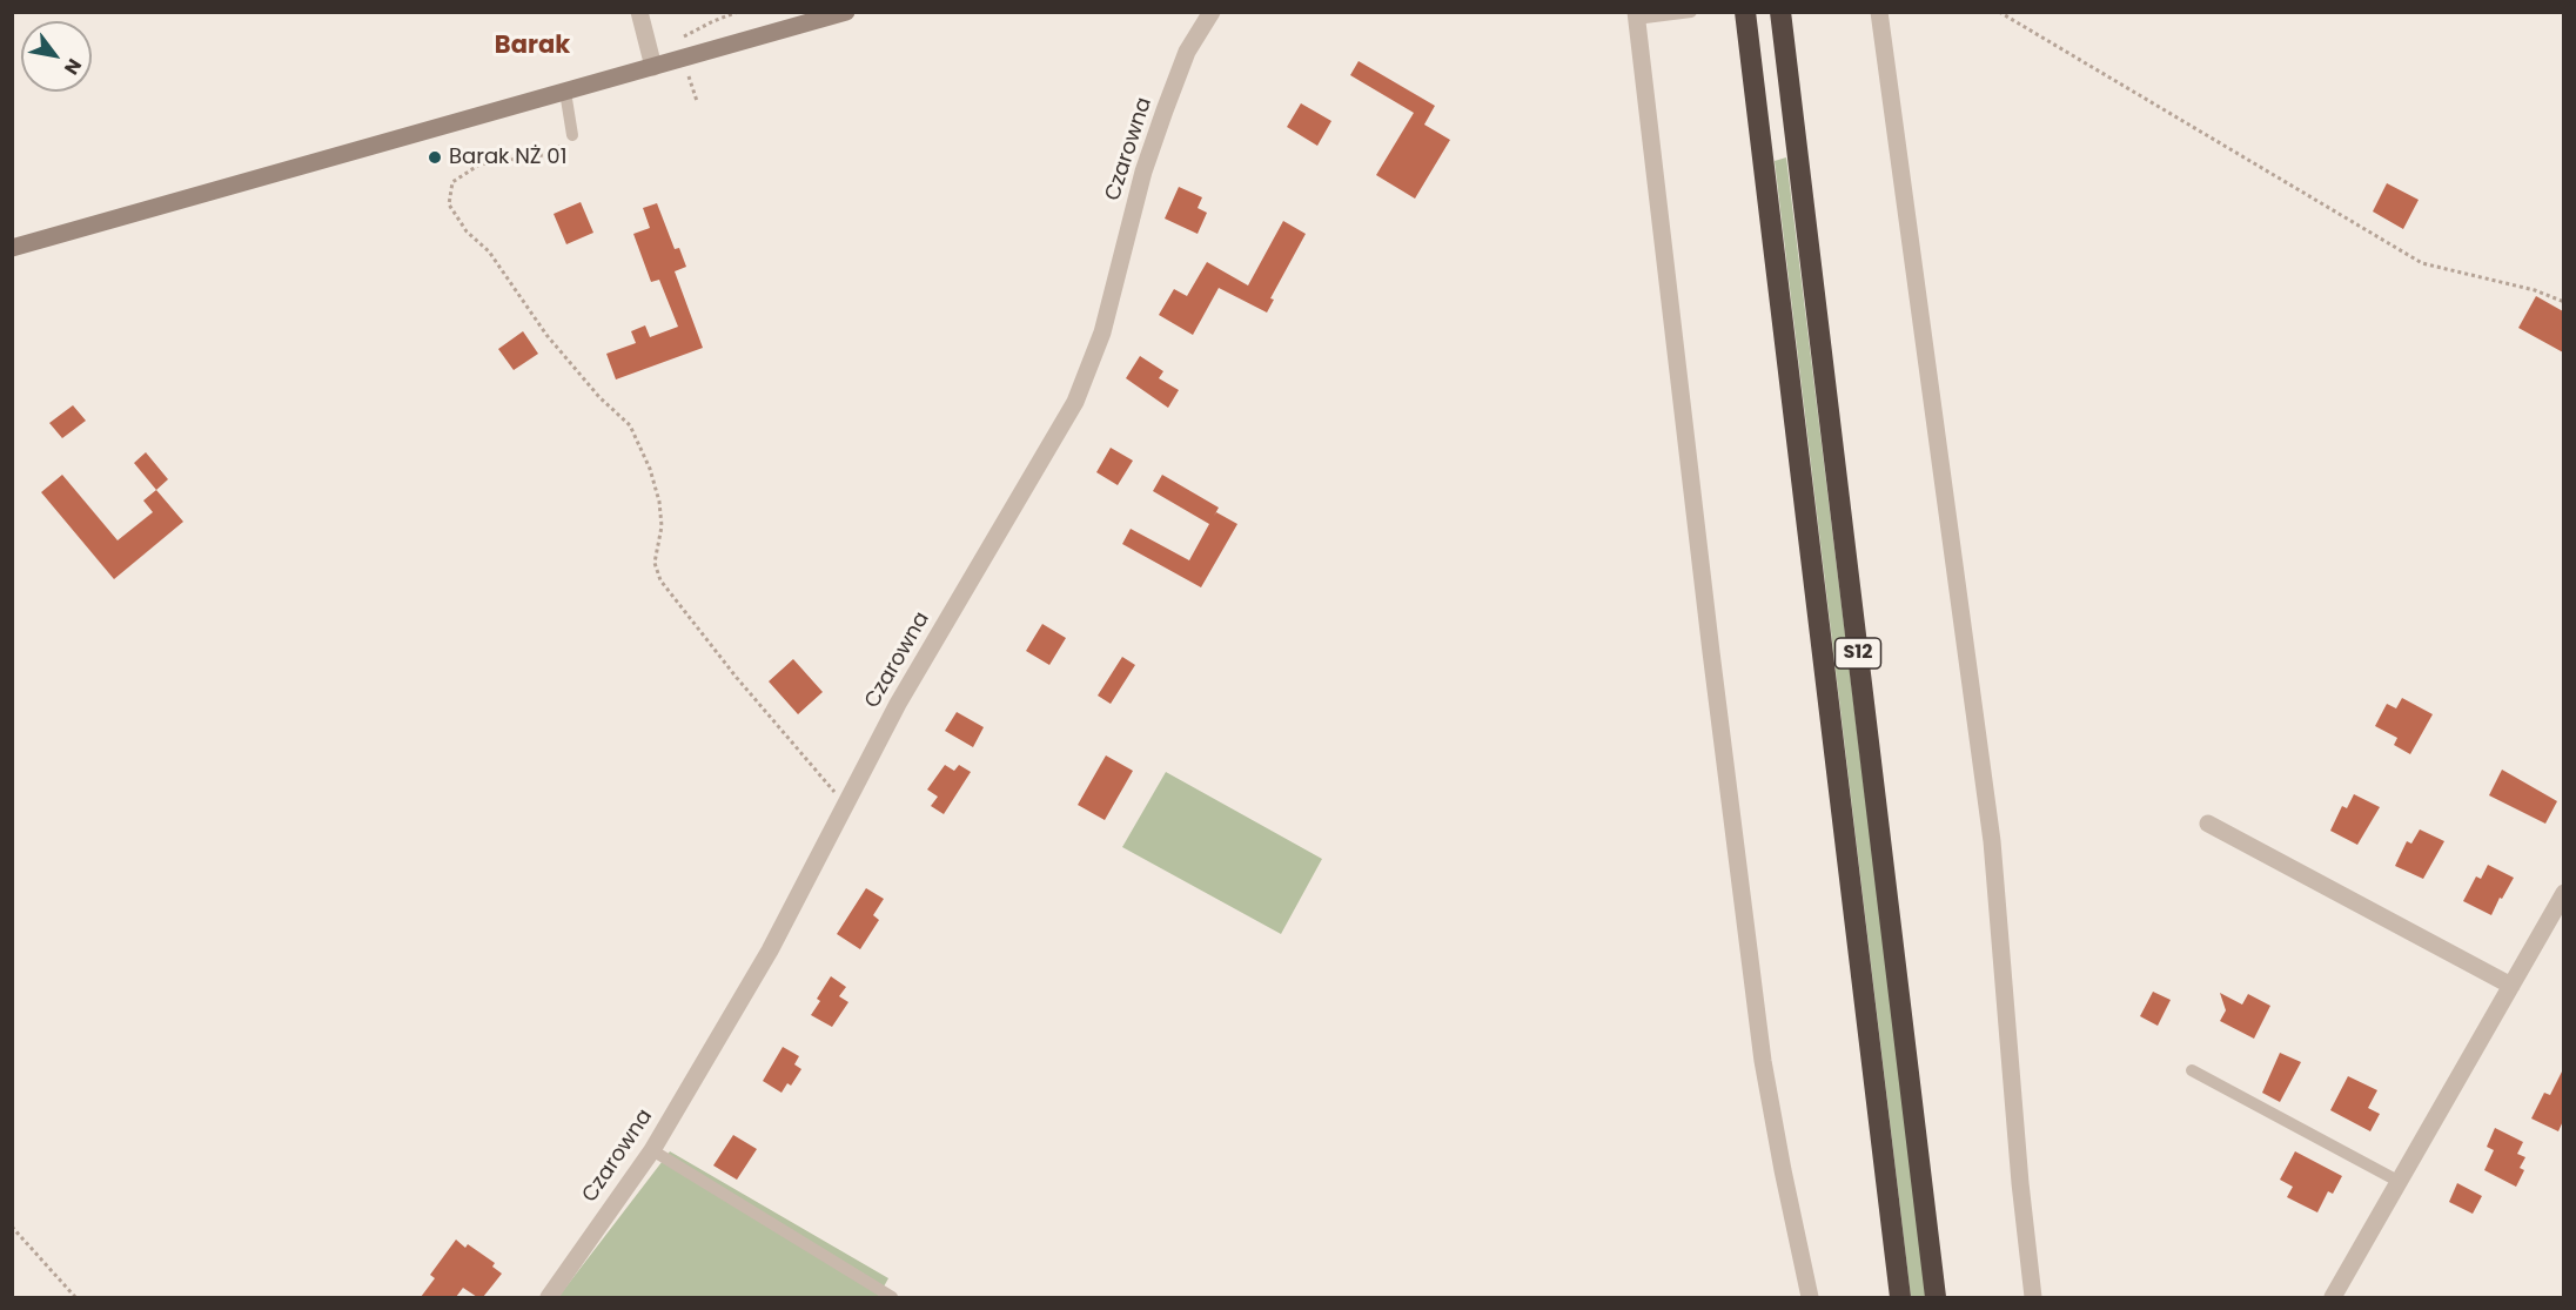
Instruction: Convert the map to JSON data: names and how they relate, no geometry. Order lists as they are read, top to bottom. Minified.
{"streets":{"highway":["S12"],"street":["Czarowna"]},"districts":["Barak"],"places":["Barak NŻ 01"],"north":"bottom right"}
